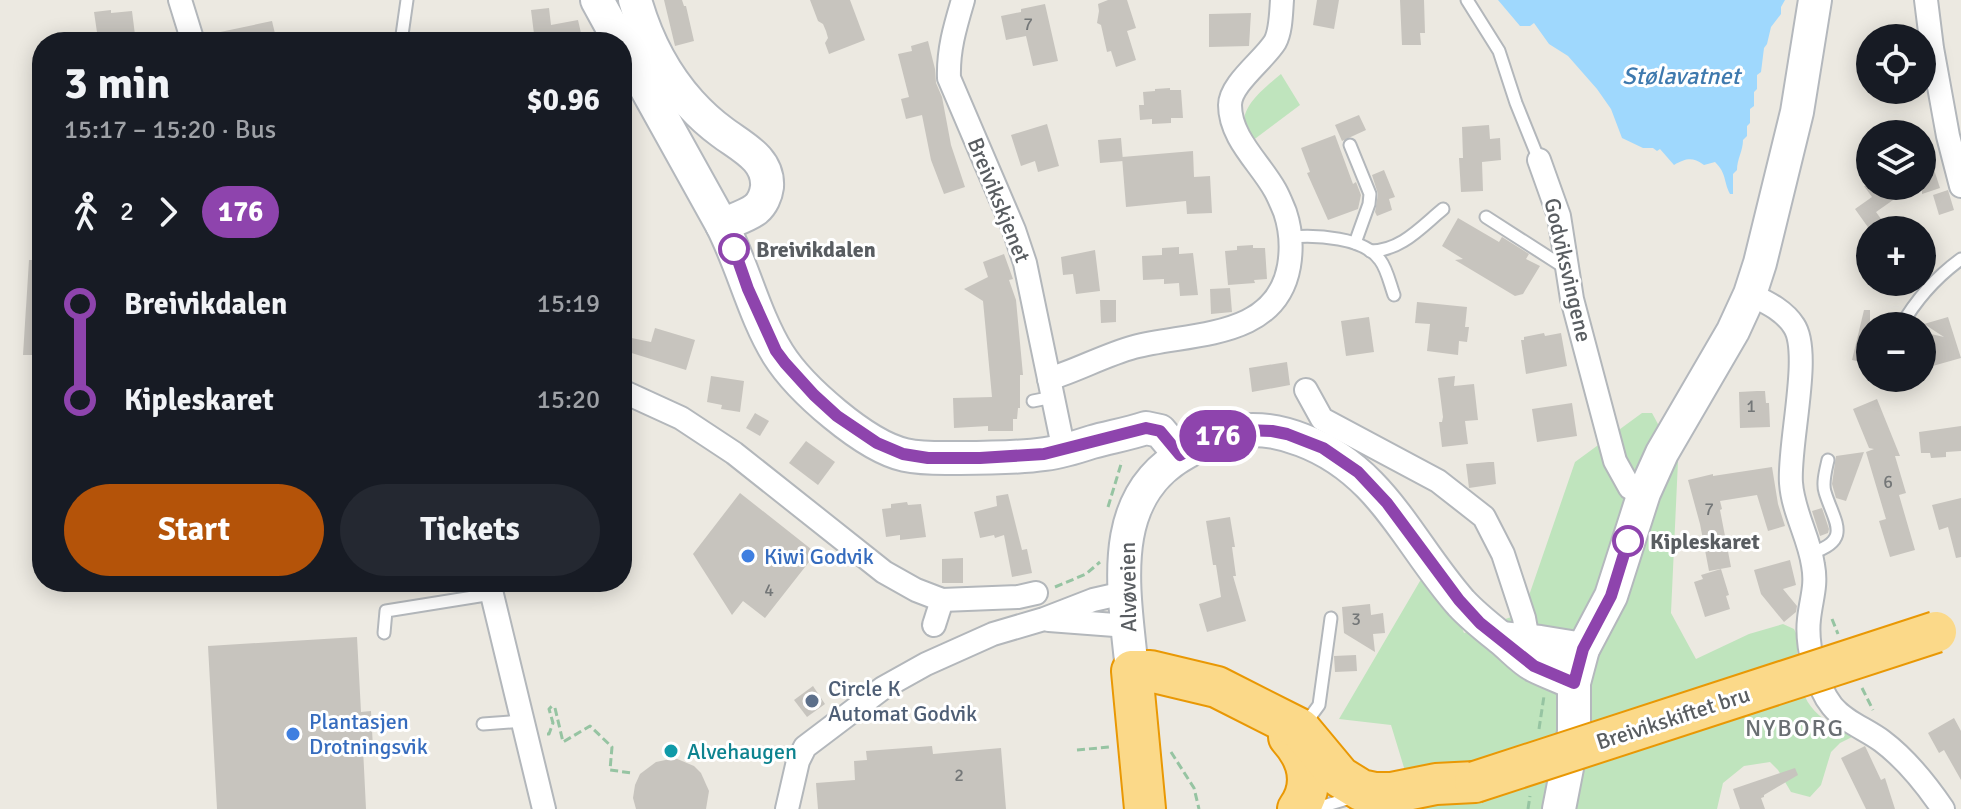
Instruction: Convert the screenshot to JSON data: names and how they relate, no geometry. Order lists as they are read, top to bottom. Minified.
{"streets":{"highway":["Breivikskiftet bru"],"main road":["Alvøveien"],"street":["Breivikskjenet","Godviksvingene"]},"districts":["NYBORG"],"water":["Stølavatnet"],"places":["Breivikdalen","Kipleskaret","Kiwi Godvik","Circle K Automat Godvik","Plantasjen Drotningsvik","Alvehaugen"],"lines":["bus line 176"],"house_numbers":["7","1","6","7","4","3","2"],"page":{"on_map":"176","map_buttons":["+","−"],"heading":["3 min","15:17 – 15:20 · Bus","$0.96"],"legs":["2","176"],"list":[{"name":"Breivikdalen","value":"15:19"},{"name":"Kipleskaret","value":"15:20"}],"buttons":["Start","Tickets"]}}
